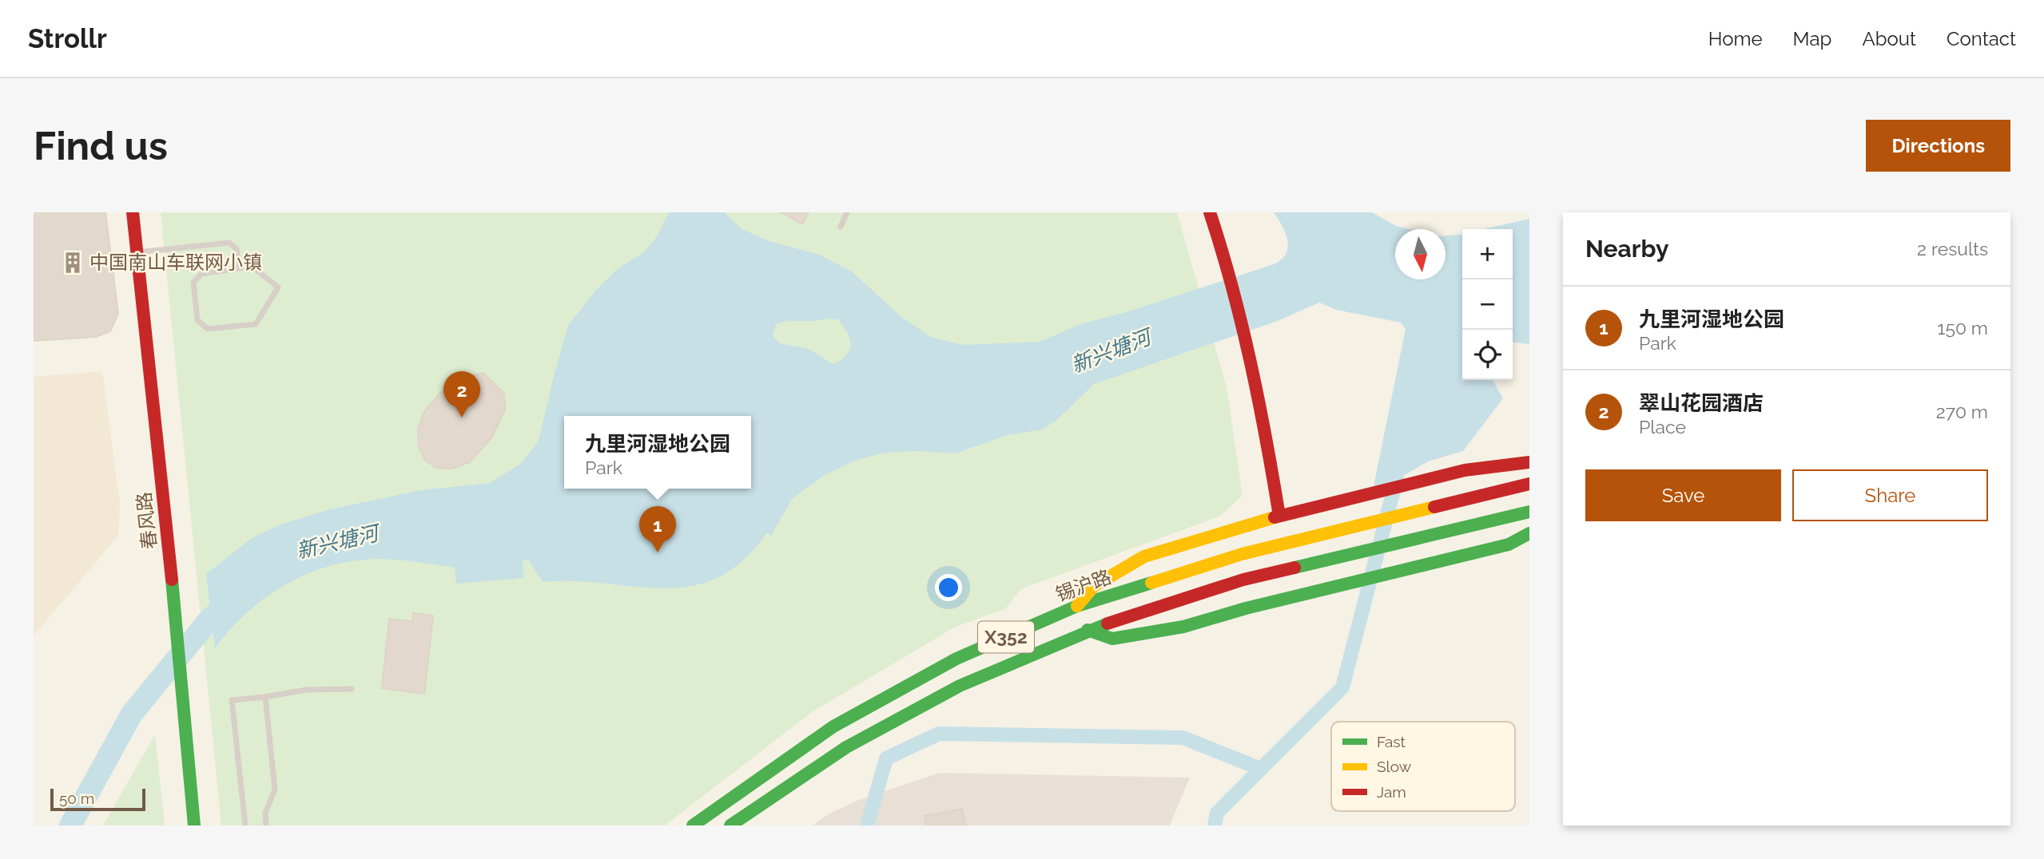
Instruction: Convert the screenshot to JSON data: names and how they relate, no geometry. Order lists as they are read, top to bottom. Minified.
{"streets":{"main road":["春风路","锡沪路","X352"]},"water":["新兴塘河"],"places":{"building":["中国南山车联网小镇"]},"legend":["Fast","Slow","Jam"],"scale_bar":"50 m","north":"bottom","page":{"header":"Strollr","nav":["Home","Map","About","Contact"],"buttons":["Directions",["Save","Share"]],"title":"Find us","heading":["Nearby","2 results"],"map_buttons":["+","−"],"list":[{"mark":"1","name":"九里河湿地公园","note":"Park","value":"150 m"},{"mark":"2","name":"翠山花园酒店","note":"Place","value":"270 m"}],"pins":["2","1"],"popup":["九里河湿地公园","Park"],"scale":"50 m"}}
